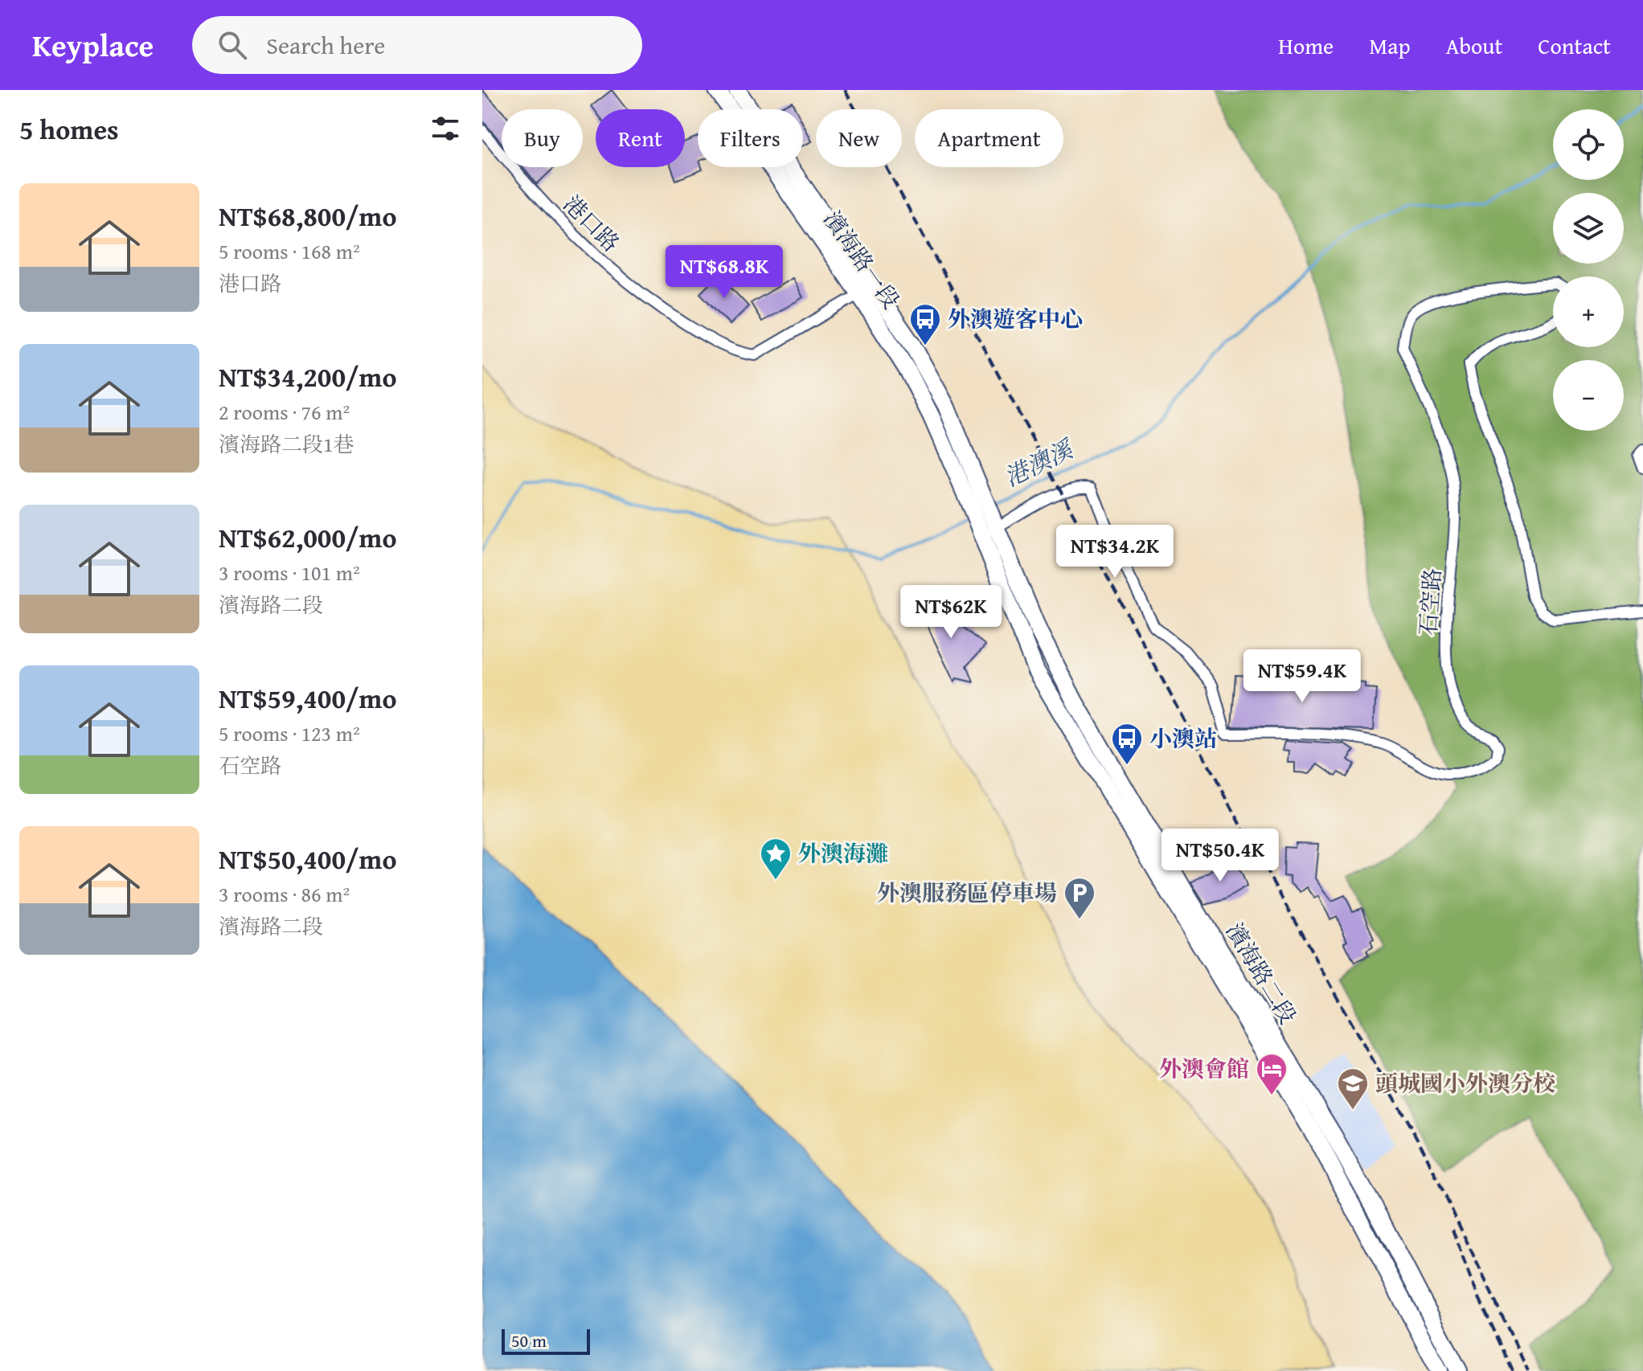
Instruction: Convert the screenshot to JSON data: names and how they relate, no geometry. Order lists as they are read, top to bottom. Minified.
{"streets":{"main road":["濱海路一段","濱海路二段"],"street":["港口路","石空路"]},"crossings":[["港口路","濱海路一段"],["濱海路一段","濱海路二段"],["石空路","濱海路二段"]],"water":["港澳溪"],"places":{"bus stop":["外澳遊客中心","小澳站"],"place":["外澳海灘"],"parking":["外澳服務區停車場"],"hotel":["外澳會館"],"school or university":["頭城國小外澳分校"]},"scale_bar":"50 m","page":{"header":"Keyplace","search":"Search here","nav":["Home","Map","About","Contact"],"heading":"5 homes","map_buttons":["+","−"],"chip":["Buy","Rent","Filters","New","Apartment"],"list":[{"name":"NT$68,800/mo","note":"5 rooms · 168 m² · 港口路"},{"name":"NT$34,200/mo","note":"2 rooms · 76 m² · 濱海路二段1巷"},{"name":"NT$62,000/mo","note":"3 rooms · 101 m² · 濱海路二段"},{"name":"NT$59,400/mo","note":"5 rooms · 123 m² · 石空路"},{"name":"NT$50,400/mo","note":"3 rooms · 86 m² · 濱海路二段"}],"price":["NT$68.8K","NT$34.2K","NT$62K","NT$59.4K","NT$50.4K"],"scale":"50 m"}}
